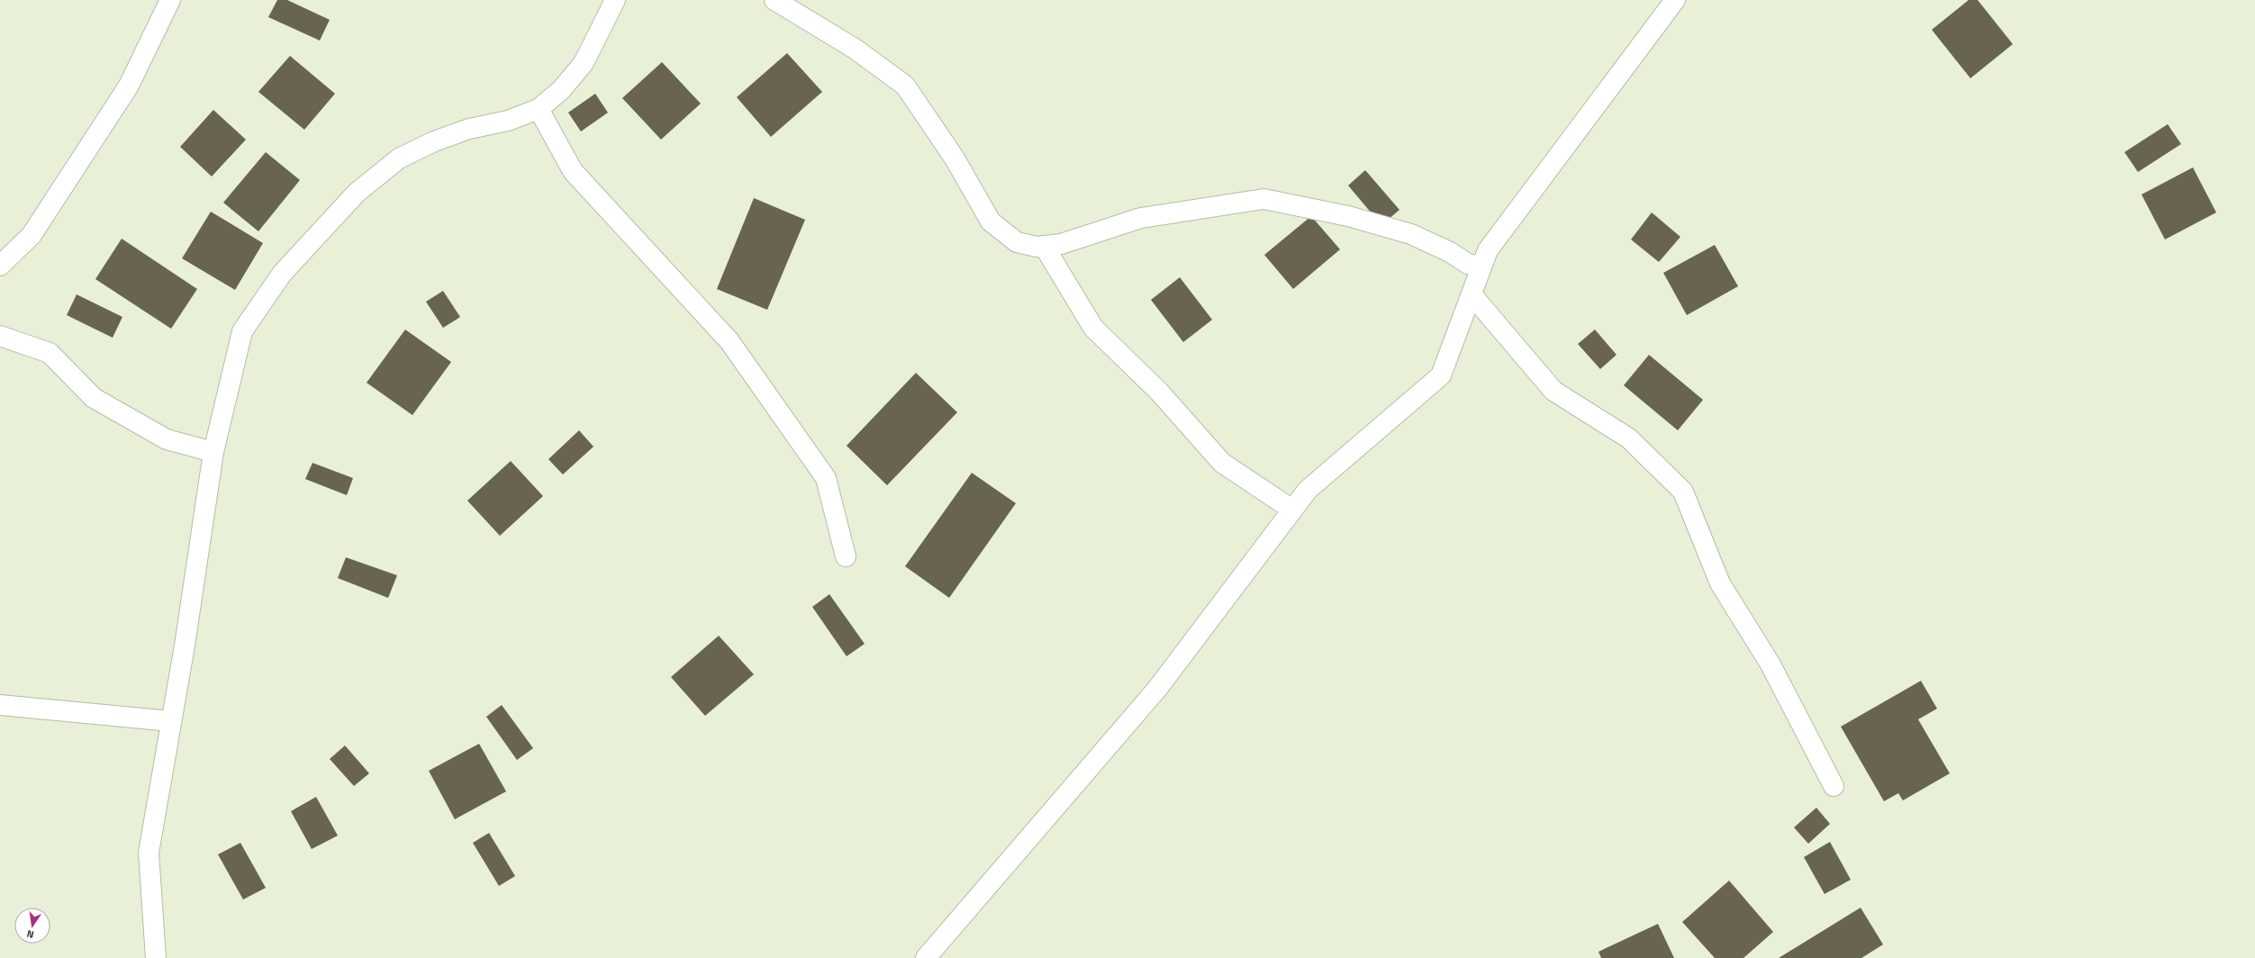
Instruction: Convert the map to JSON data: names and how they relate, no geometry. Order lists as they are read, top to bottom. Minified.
{"north":"bottom"}
